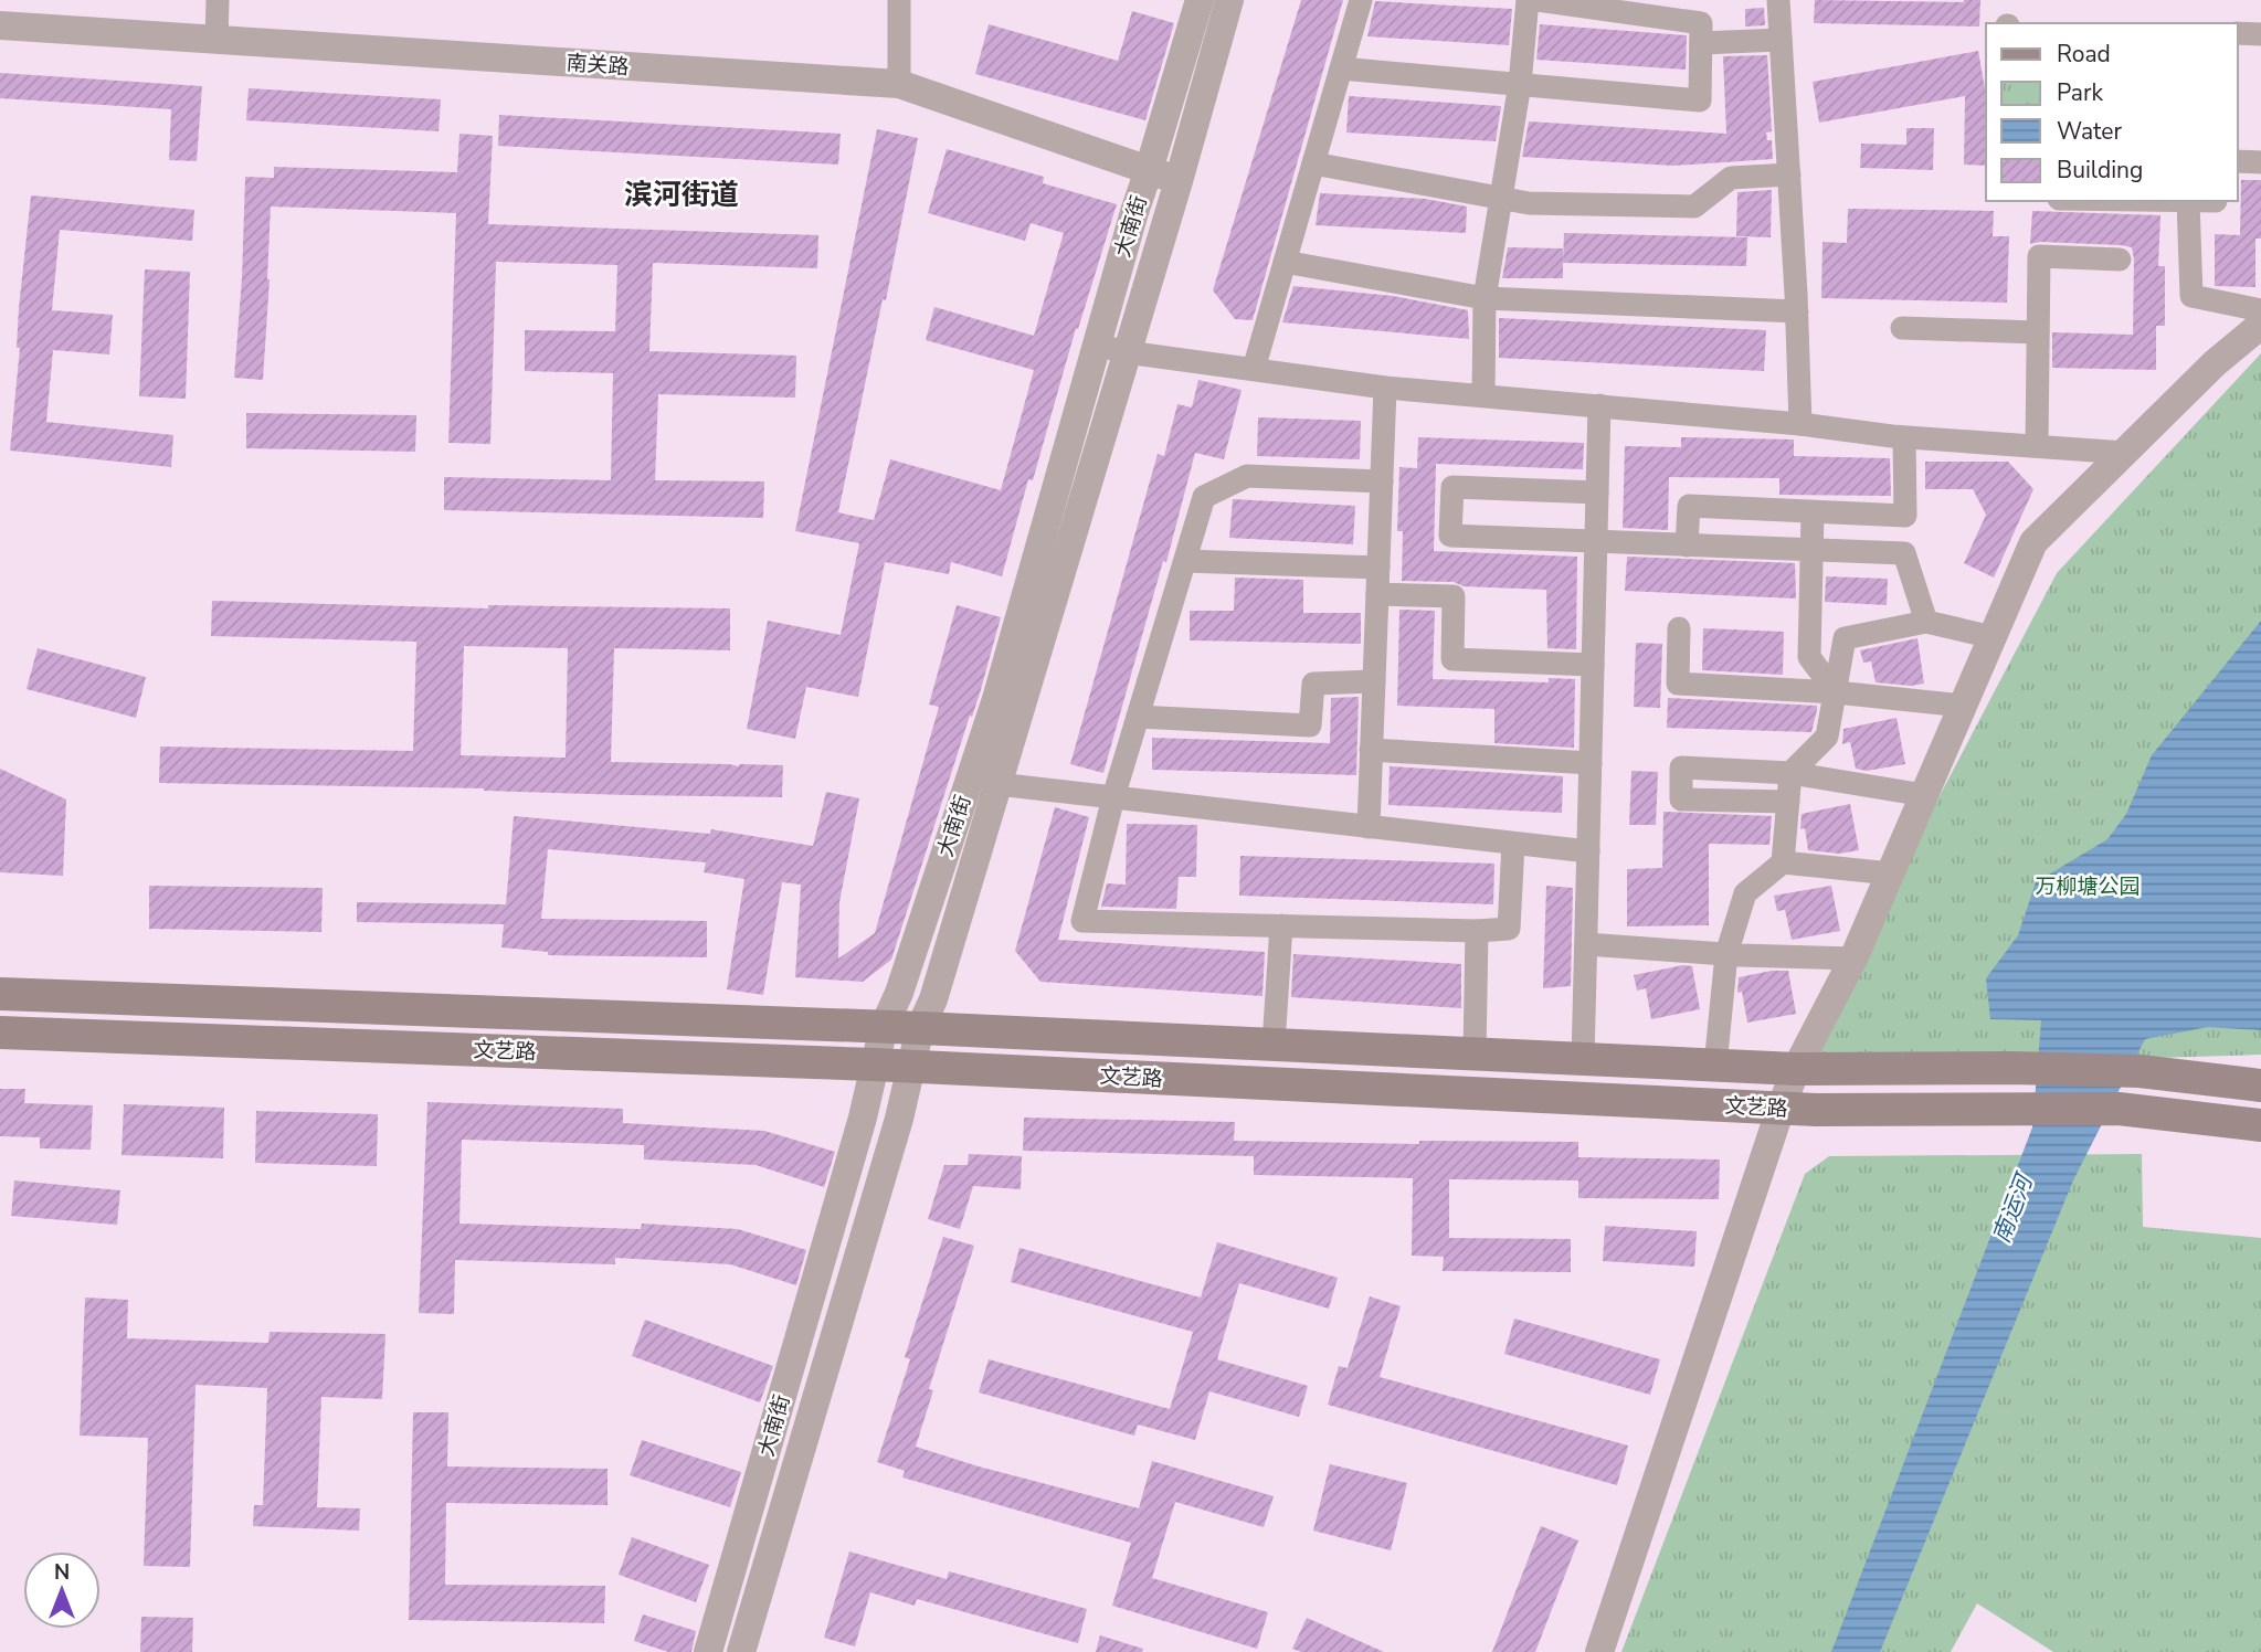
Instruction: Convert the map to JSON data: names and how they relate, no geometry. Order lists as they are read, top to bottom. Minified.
{"streets":{"main road":["文艺路"],"street":["南关路","大南街"]},"crossings":[["南关路","大南街"],["大南街","文艺路"]],"districts":["滨河街道"],"water":["南运河"],"parks":["万柳塘公园"],"legend":["Road","Park","Water","Building"],"north":"top"}
